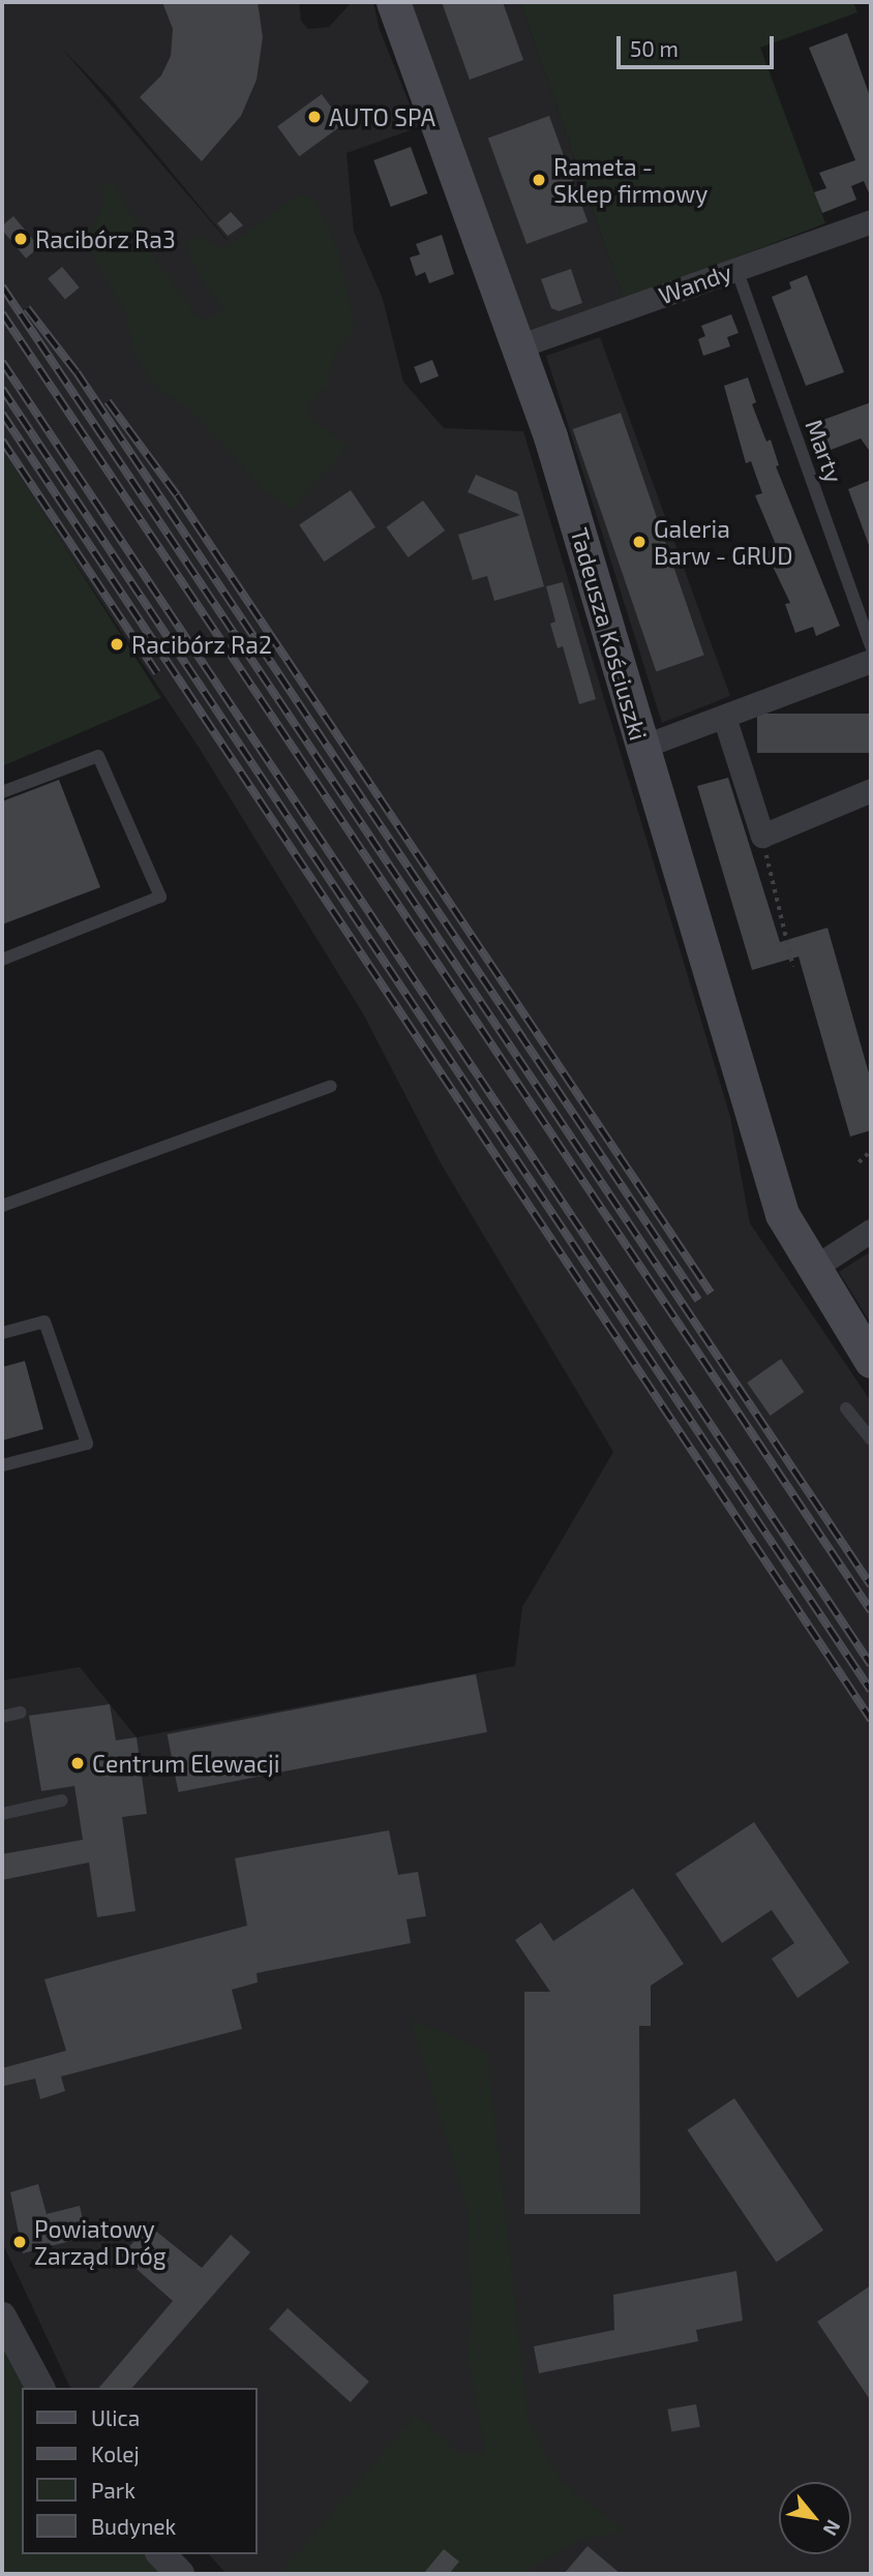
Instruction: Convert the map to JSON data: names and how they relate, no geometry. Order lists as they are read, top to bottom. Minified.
{"streets":{"main road":["Tadeusza Kościuszki"],"street":["Wandy"],"lane":["Marty"]},"crossings":[["Wandy","Marty"],["Wandy","Tadeusza Kościuszki"]],"places":["AUTO SPA","Rameta - Sklep firmowy","Racibórz Ra3","Galeria Barw - GRUD","Racibórz Ra2","Centrum Elewacji","Powiatowy Zarząd Dróg"],"legend":["Ulica","Kolej","Park","Budynek"],"scale_bar":"50 m","north":"bottom right"}
